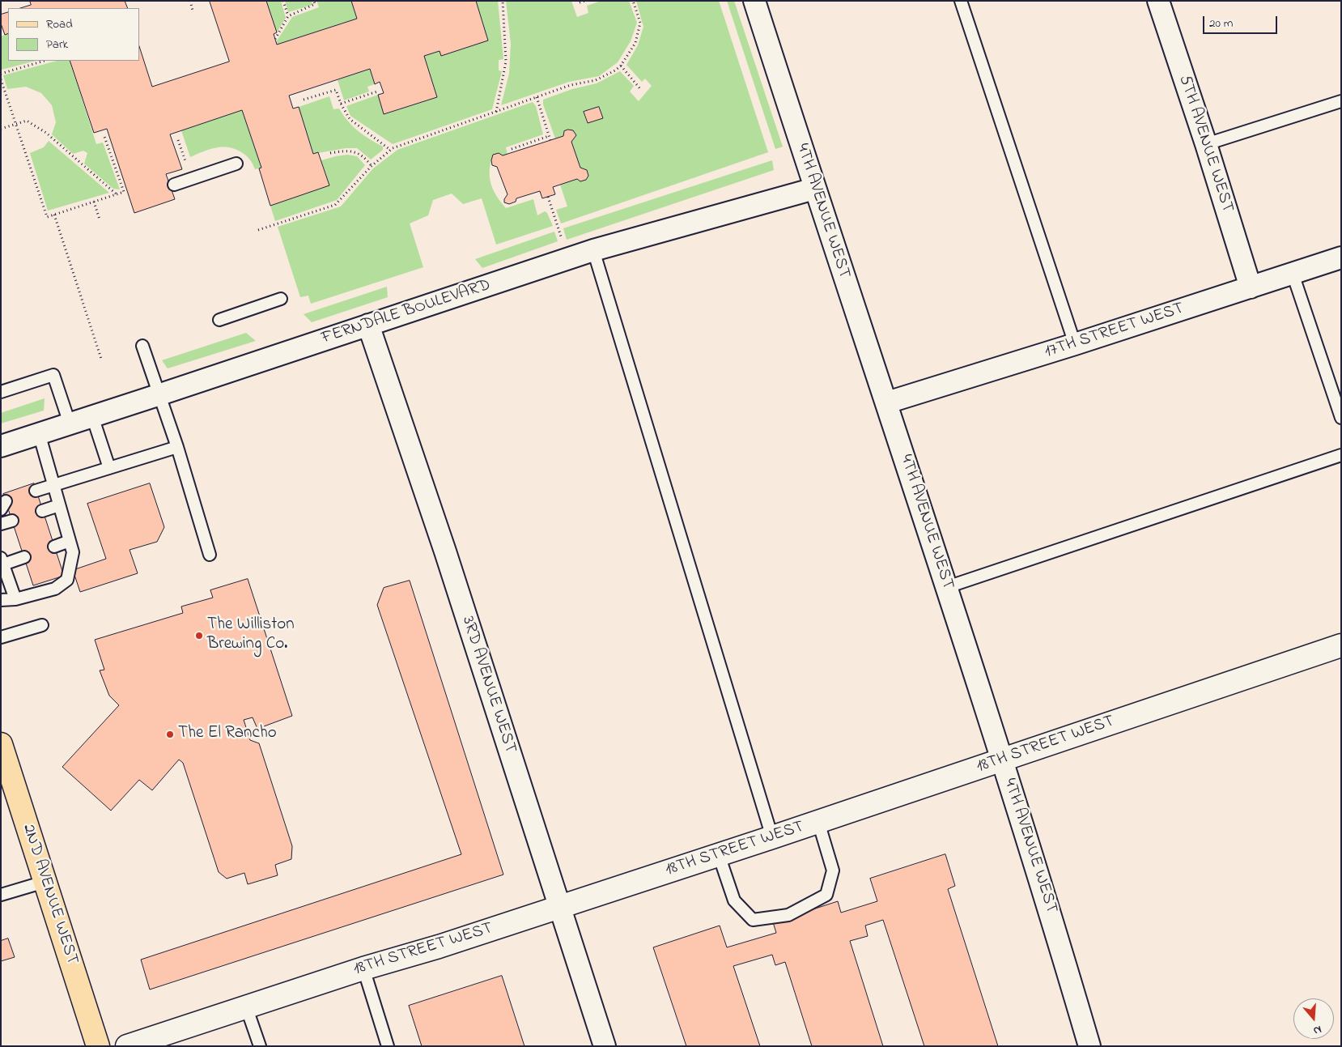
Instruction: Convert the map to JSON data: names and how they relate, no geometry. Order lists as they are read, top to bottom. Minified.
{"streets":{"main road":["2ND AVENUE WEST"],"street":["5TH AVENUE WEST","4TH AVENUE WEST","FERNDALE BOULEVARD","17TH STREET WEST","3RD AVENUE WEST","18TH STREET WEST"]},"crossings":[["5TH AVENUE WEST","17TH STREET WEST"],["4TH AVENUE WEST","FERNDALE BOULEVARD"],["4TH AVENUE WEST","17TH STREET WEST"],["4TH AVENUE WEST","18TH STREET WEST"],["FERNDALE BOULEVARD","3RD AVENUE WEST"],["3RD AVENUE WEST","18TH STREET WEST"]],"places":["The Williston Brewing Co.","The El Rancho"],"legend":["Road","Park"],"scale_bar":"20 m","north":"bottom"}
